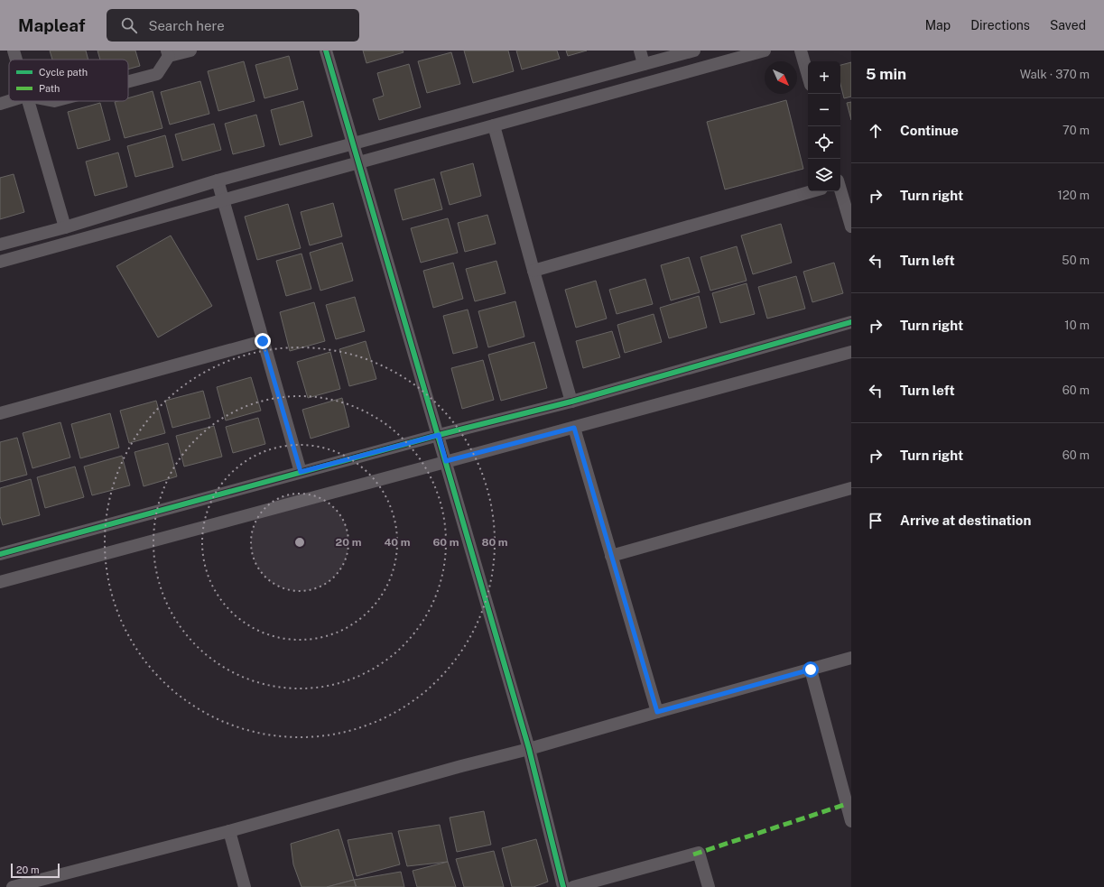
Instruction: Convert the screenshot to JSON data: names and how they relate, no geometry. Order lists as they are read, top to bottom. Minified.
{"legend":["Cycle path","Path"],"scale_bar":"20 m","north":"bottom right","page":{"header":"Mapleaf","search":"Search here","nav":["Map","Directions","Saved"],"heading":["5 min","Walk · 370 m"],"map_buttons":["+","−"],"list":[["Continue","70 m"],["Turn right","120 m"],["Turn left","50 m"],["Turn right","10 m"],["Turn left","60 m"],["Turn right","60 m"],"Arrive at destination"],"scale":"20 m"},"rings":["20 m","40 m","60 m","80 m"]}
